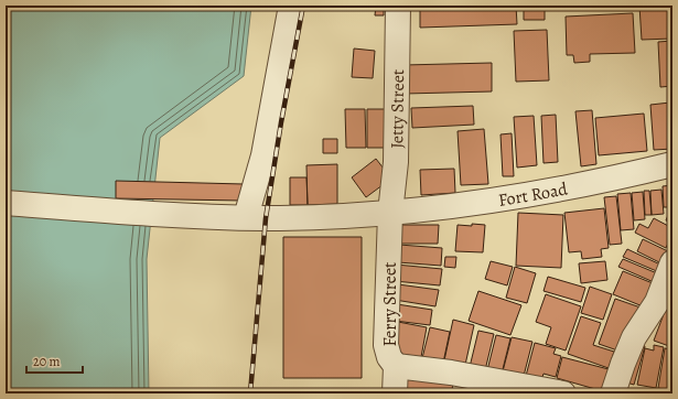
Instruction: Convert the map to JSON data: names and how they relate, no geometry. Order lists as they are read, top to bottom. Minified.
{"streets":{"street":["Jetty Street","Fort Road","Ferry Street"]},"crossings":[["Jetty Street","Fort Road"],["Jetty Street","Ferry Street"],["Fort Road","Ferry Street"]],"scale_bar":"20 m"}
